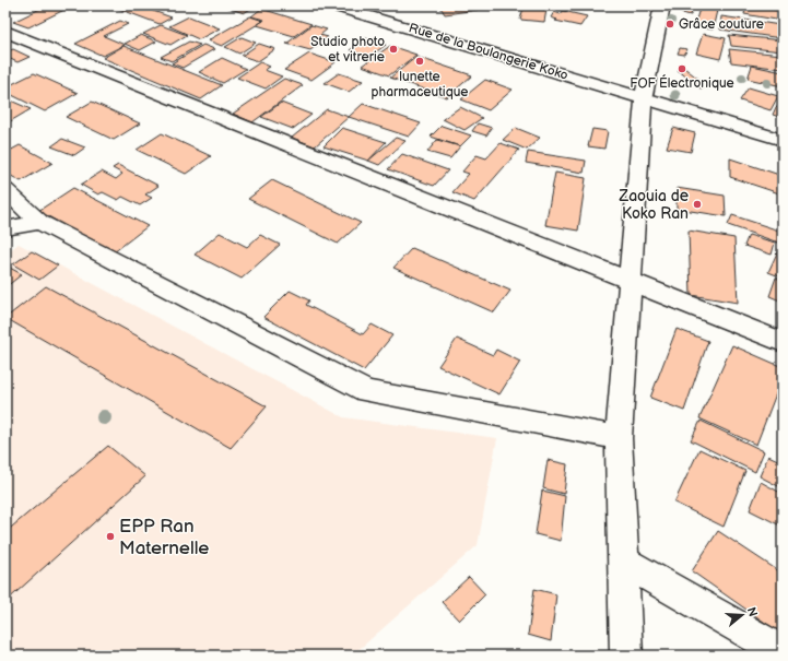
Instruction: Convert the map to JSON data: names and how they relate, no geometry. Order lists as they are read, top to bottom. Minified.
{"streets":{"street":["Rue de la Boulangerie Koko"]},"places":["Grâce couture","Studio photo et vitrerie","lunette pharmaceutique","FOF Électronique","Zaouia de Koko Ran","EPP Ran Maternelle"],"north":"right"}
